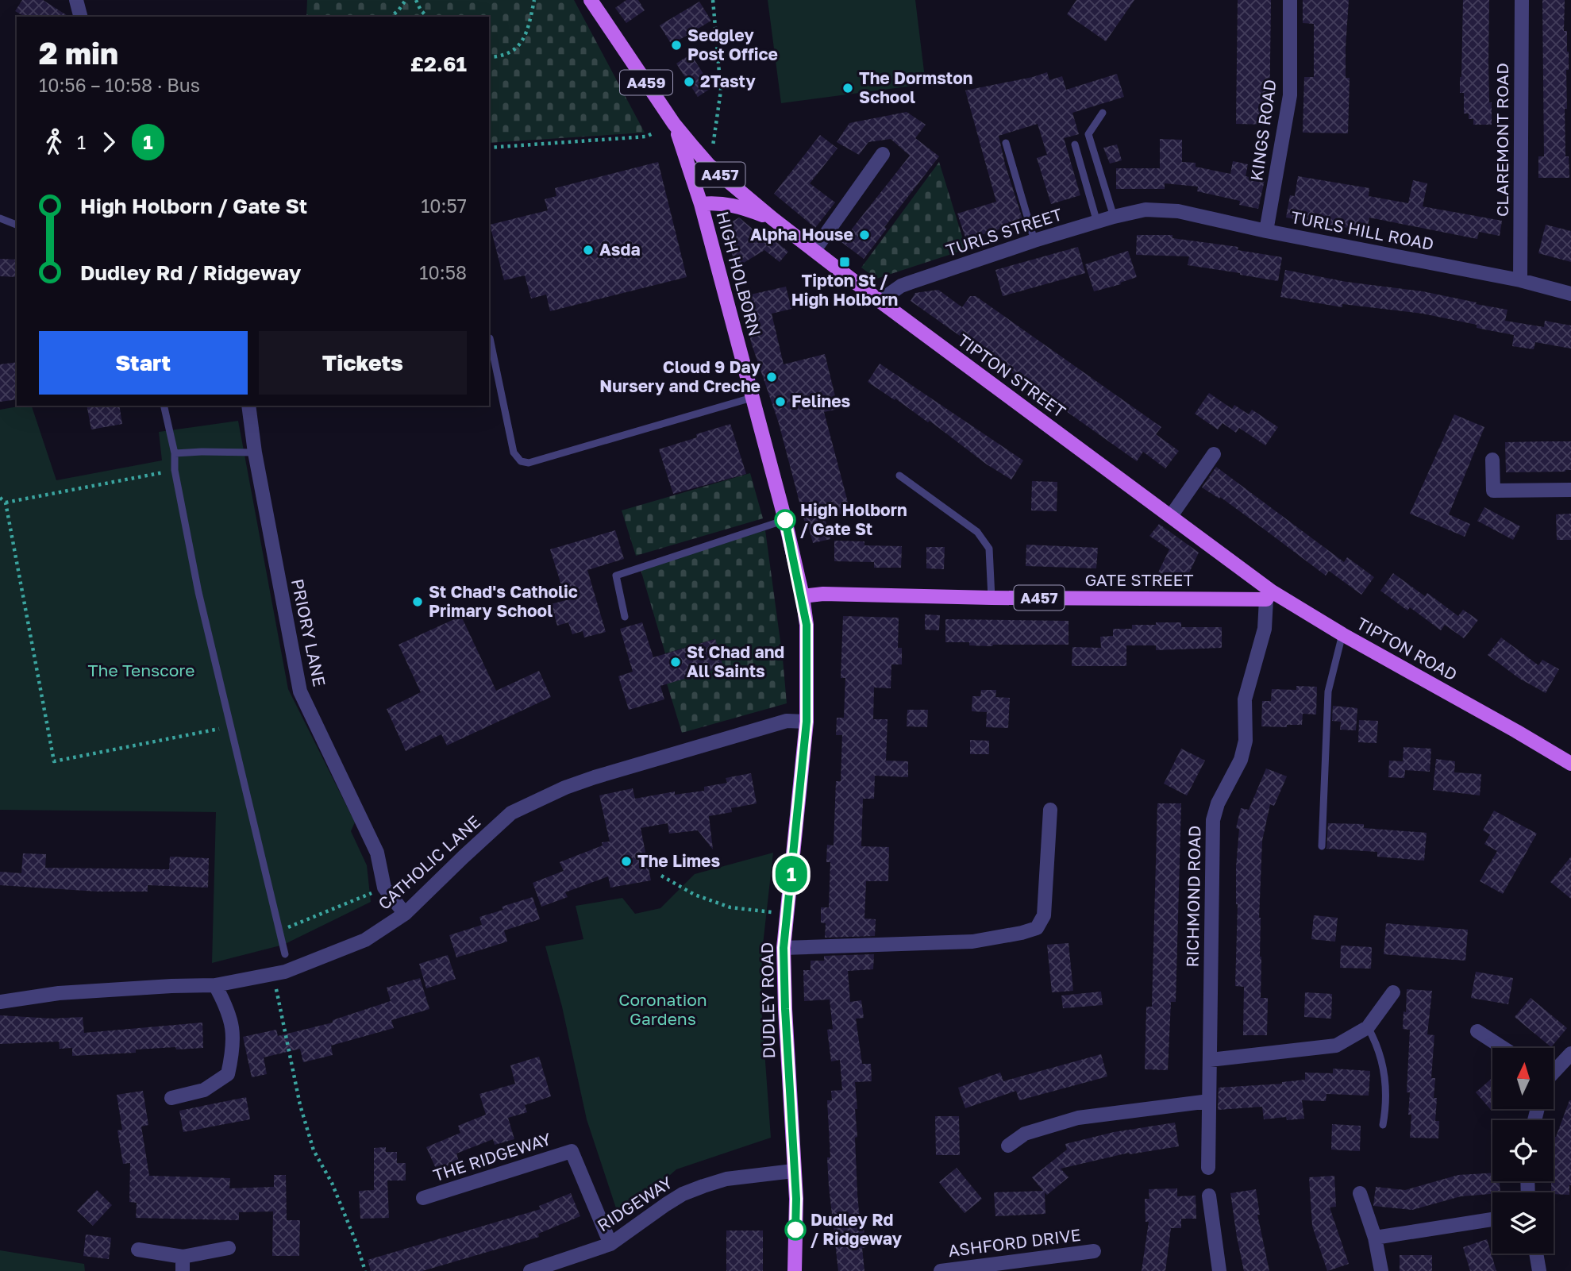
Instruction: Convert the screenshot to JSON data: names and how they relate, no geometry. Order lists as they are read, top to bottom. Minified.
{"streets":{"main road":["A459","A457","HIGH HOLBORN","TIPTON STREET","GATE STREET","TIPTON ROAD","DUDLEY ROAD"],"street":["KINGS ROAD","CLAREMONT ROAD","TURLS HILL ROAD","TURLS STREET","PRIORY LANE","CATHOLIC LANE","RICHMOND ROAD","THE RIDGEWAY","RIDGEWAY","ASHFORD DRIVE"]},"crossings":[["A459","HIGH HOLBORN"],["A459","TIPTON STREET"],["KINGS ROAD","TURLS HILL ROAD"],["CLAREMONT ROAD","TURLS HILL ROAD"],["TURLS HILL ROAD","TURLS STREET"],["TURLS STREET","TIPTON STREET"],["HIGH HOLBORN","TIPTON STREET"],["HIGH HOLBORN","GATE STREET"],["HIGH HOLBORN","DUDLEY ROAD"],["TIPTON STREET","TIPTON ROAD"],["GATE STREET","TIPTON ROAD"],["GATE STREET","RICHMOND ROAD"],["GATE STREET","DUDLEY ROAD"],["PRIORY LANE","CATHOLIC LANE"],["TIPTON ROAD","RICHMOND ROAD"],["CATHOLIC LANE","DUDLEY ROAD"],["DUDLEY ROAD","RIDGEWAY"],["THE RIDGEWAY","RIDGEWAY"]],"parks":["The Tenscore","Coronation Gardens"],"places":{"other":["Sedgley Post Office","2Tasty","The Dormston School","Alpha House","Asda","Cloud 9 Day Nursery and Creche","Felines","High Holborn / Gate St","St Chad's Catholic Primary School","St Chad and All Saints","The Limes","Dudley Rd / Ridgeway"],"transit":["Tipton St / High Holborn"]},"lines":["bus line 1"],"north":"top","page":{"on_map":"1","heading":["2 min","10:56 – 10:58 · Bus","£2.61"],"legs":["1","1"],"list":[{"name":"High Holborn / Gate St","value":"10:57"},{"name":"Dudley Rd / Ridgeway","value":"10:58"}],"buttons":["Start","Tickets"]}}
